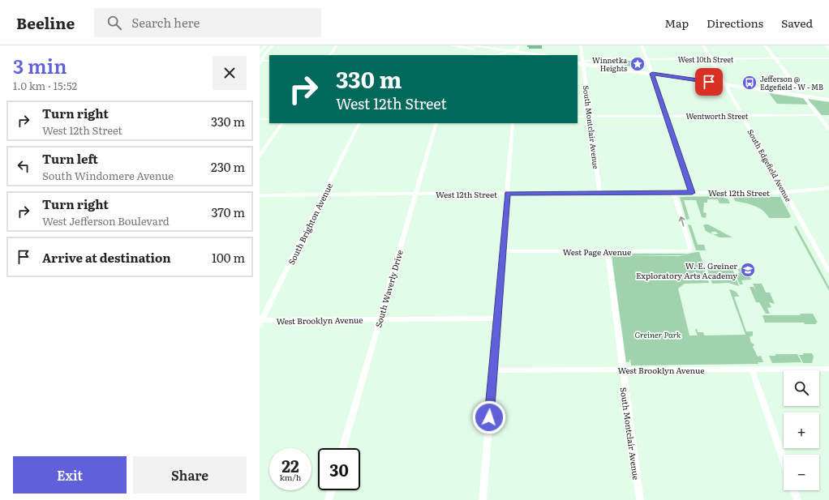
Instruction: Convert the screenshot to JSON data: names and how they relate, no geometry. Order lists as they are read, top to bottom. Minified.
{"streets":{"street":["West 10th Street","Wentworth Street","South Montclair Avenue","South Edgefield Avenue","West 12th Street","South Brighton Avenue","West Page Avenue","South Waverly Drive","West Brooklyn Avenue"]},"crossings":[["West 10th Street","South Montclair Avenue"],["West 10th Street","South Edgefield Avenue"],["Wentworth Street","South Montclair Avenue"],["Wentworth Street","South Edgefield Avenue"],["South Montclair Avenue","West 12th Street"],["South Montclair Avenue","West Page Avenue"],["South Montclair Avenue","West Brooklyn Avenue"],["South Edgefield Avenue","West 12th Street"],["West 12th Street","South Brighton Avenue"],["West 12th Street","West Page Avenue"],["West 12th Street","South Waverly Drive"],["South Brighton Avenue","West Brooklyn Avenue"],["South Waverly Drive","West Brooklyn Avenue"]],"parks":["Greiner Park"],"places":{"place":["Winnetka Heights"],"bus stop":["Jefferson @ Edgefield - W - MB"],"school or university":["W. E. Greiner Exploratory Arts Academy"]},"page":{"header":"Beeline","search":"Search here","nav":["Map","Directions","Saved"],"heading":["3 min","1.0 km · 15:52"],"turn":["330 m","West 12th Street"],"list":[{"name":"Turn right","note":"West 12th Street","value":"330 m"},{"name":"Turn left","note":"South Windomere Avenue","value":"230 m"},{"name":"Turn right","note":"West Jefferson Boulevard","value":"370 m"},{"name":"Arrive at destination","value":"100 m"}],"map_buttons":["+","−"],"speed":"22 km/h","limit":"30","buttons":["Exit","Share"]}}
